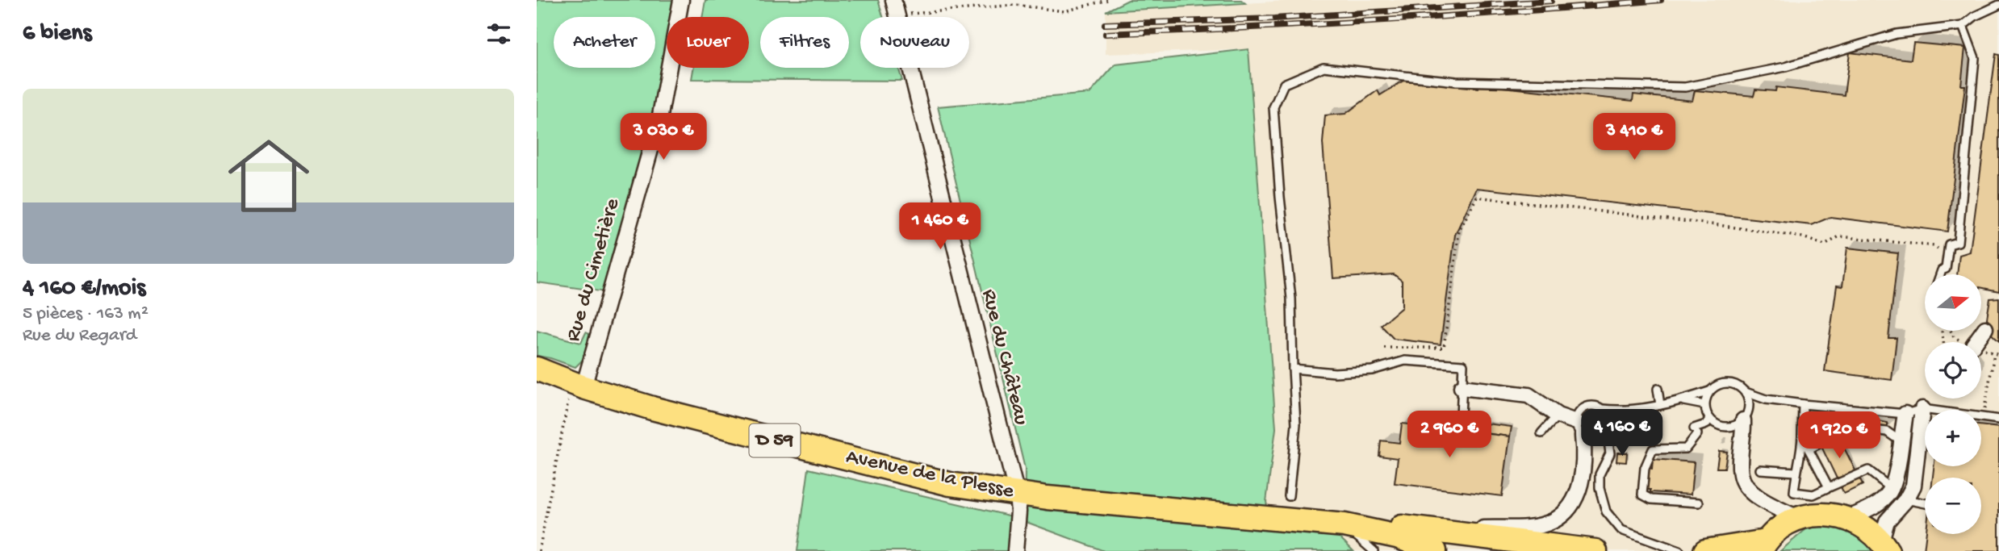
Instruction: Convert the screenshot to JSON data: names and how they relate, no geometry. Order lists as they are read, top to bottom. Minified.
{"streets":{"main road":["D 59","Avenue de la Plesse"],"street":["Rue du Cimetière","Rue du Château"]},"crossings":[["Rue du Cimetière","Avenue de la Plesse"],["Rue du Château","Avenue de la Plesse"]],"north":"right","page":{"heading":"6 biens","chip":["Acheter","Louer","Filtres","Nouveau"],"list":[{"name":"4 160 €/mois","note":"5 pièces · 163 m² · Rue du Regard"}],"price":["3 030 €","3 410 €","1 460 €","4 160 €","2 960 €","1 920 €"],"map_buttons":["+","−"]}}
